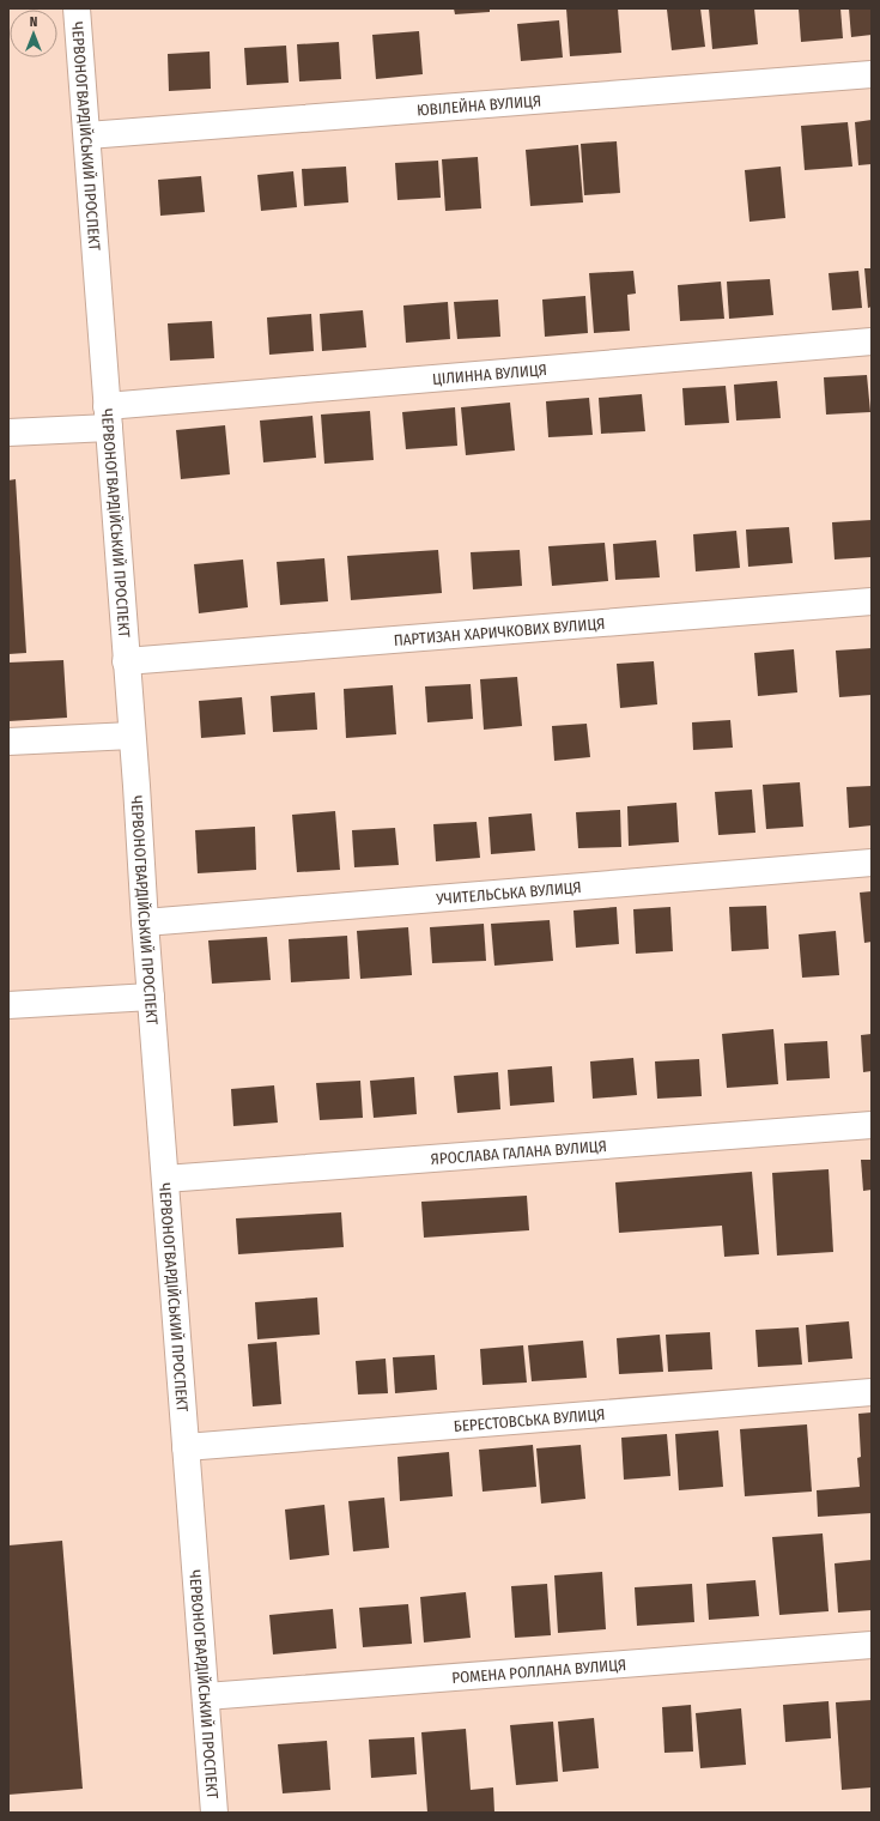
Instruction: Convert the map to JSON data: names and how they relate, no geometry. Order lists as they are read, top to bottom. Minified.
{"streets":{"street":["ЮВІЛЕЙНА ВУЛИЦЯ","ЧЕРВОНОГВАРДІЙСЬКИЙ ПРОСПЕКТ","ЦІЛИННА ВУЛИЦЯ","ПАРТИЗАН ХАРИЧКОВИХ ВУЛИЦЯ","УЧИТЕЛЬСЬКА ВУЛИЦЯ","ЯРОСЛАВА ГАЛАНА ВУЛИЦЯ","БЕРЕСТОВСЬКА ВУЛИЦЯ","РОМЕНА РОЛЛАНА ВУЛИЦЯ"]},"crossings":[["ЮВІЛЕЙНА ВУЛИЦЯ","ЧЕРВОНОГВАРДІЙСЬКИЙ ПРОСПЕКТ"],["ЧЕРВОНОГВАРДІЙСЬКИЙ ПРОСПЕКТ","ЦІЛИННА ВУЛИЦЯ"],["ЧЕРВОНОГВАРДІЙСЬКИЙ ПРОСПЕКТ","ПАРТИЗАН ХАРИЧКОВИХ ВУЛИЦЯ"],["ЧЕРВОНОГВАРДІЙСЬКИЙ ПРОСПЕКТ","УЧИТЕЛЬСЬКА ВУЛИЦЯ"],["ЧЕРВОНОГВАРДІЙСЬКИЙ ПРОСПЕКТ","ЯРОСЛАВА ГАЛАНА ВУЛИЦЯ"],["ЧЕРВОНОГВАРДІЙСЬКИЙ ПРОСПЕКТ","БЕРЕСТОВСЬКА ВУЛИЦЯ"],["ЧЕРВОНОГВАРДІЙСЬКИЙ ПРОСПЕКТ","РОМЕНА РОЛЛАНА ВУЛИЦЯ"]],"north":"top"}
